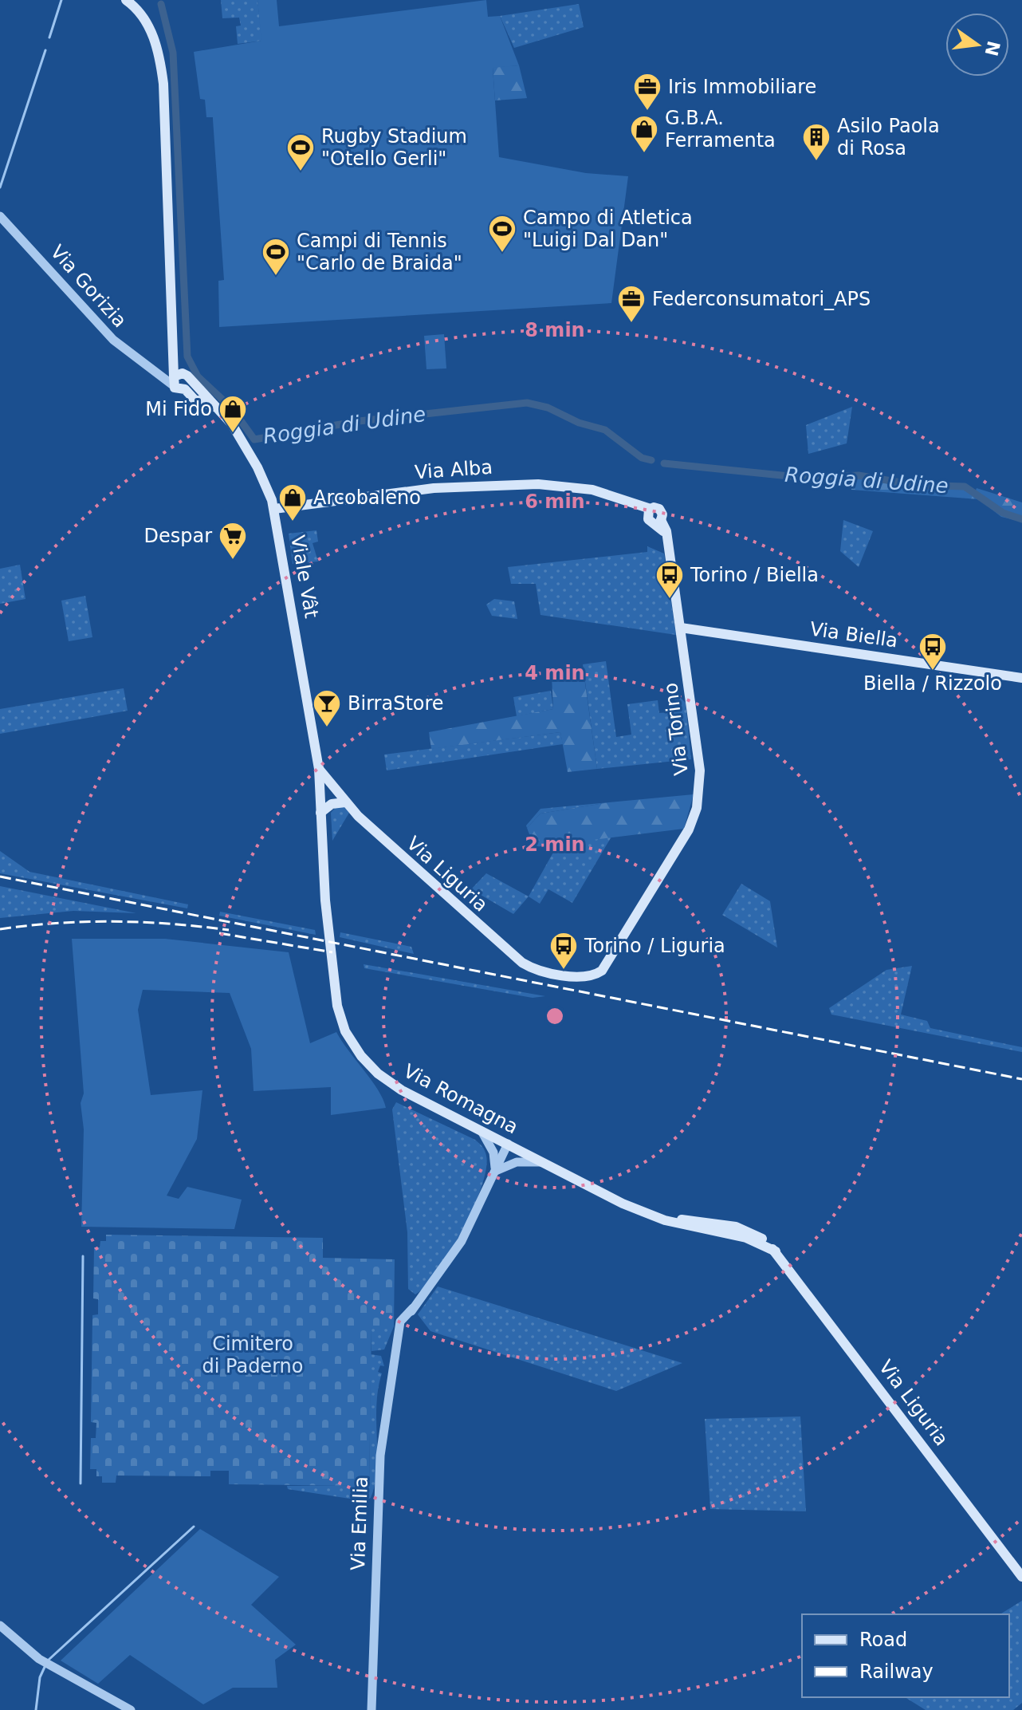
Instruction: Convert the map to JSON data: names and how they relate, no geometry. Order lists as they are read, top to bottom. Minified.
{"streets":{"main road":["Via Alba","Viale Vât","Via Biella","Via Torino","Via Liguria","Via Romagna"],"street":["Via Gorizia","Via Emilia"]},"crossings":[["Via Gorizia","Viale Vât"],["Via Alba","Viale Vât"],["Via Alba","Via Torino"],["Viale Vât","Via Liguria"],["Viale Vât","Via Romagna"],["Via Biella","Via Torino"],["Via Torino","Via Liguria"],["Via Liguria","Via Romagna"],["Via Romagna","Via Emilia"]],"water":["Roggia di Udine"],"parks":["Cimitero di Paderno"],"places":{"office":["Iris Immobiliare","Federconsumatori_APS"],"shop":["G.B.A. Ferramenta","Mi Fido","Arcobaleno"],"building":["Asilo Paola di Rosa"],"sports":["Rugby Stadium \"Otello Gerli\"","Campo di Atletica \"Luigi Dal Dan\"","Campi di Tennis \"Carlo de Braida\""],"supermarket":["Despar"],"bus stop":["Torino / Biella","Biella / Rizzolo","Torino / Liguria"],"bar":["BirraStore"]},"legend":["Road","Railway"],"north":"right","rings":["8 min","6 min","4 min","2 min"]}
